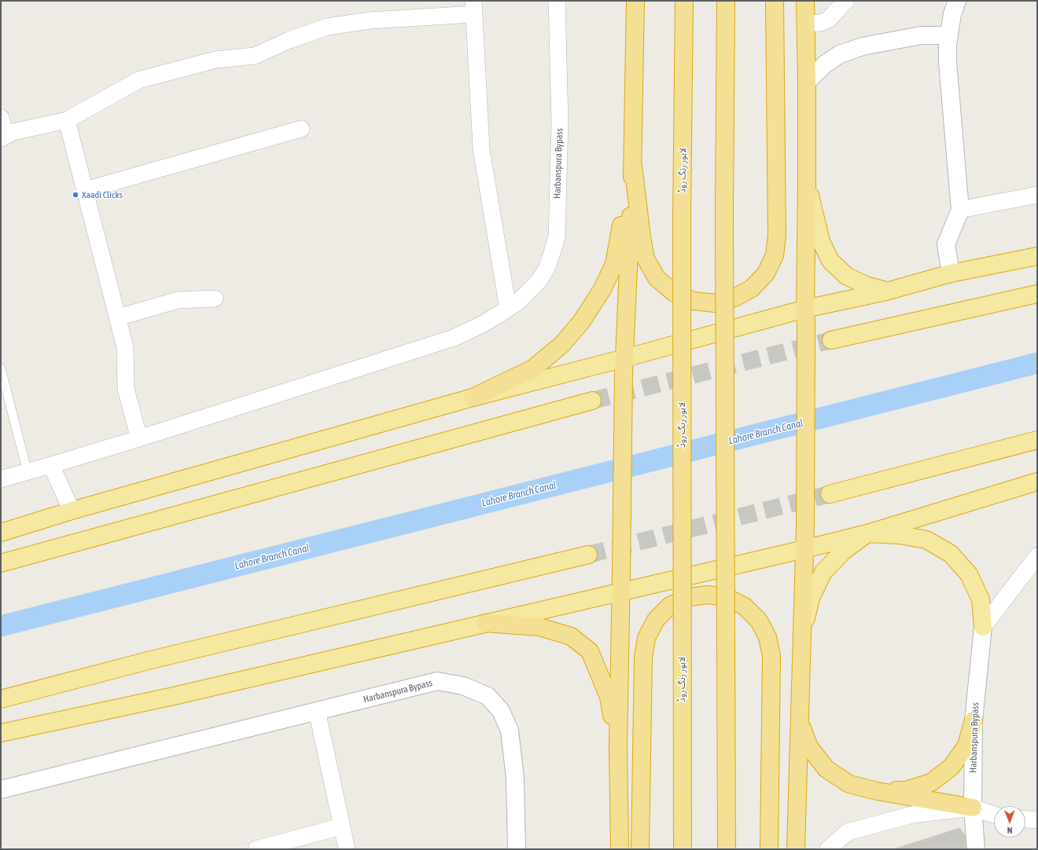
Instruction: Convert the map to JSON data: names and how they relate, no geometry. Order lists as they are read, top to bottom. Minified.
{"streets":{"highway":["لاہور رنگ روڈ"],"street":["Harbanspura Bypass"]},"water":["Lahore Branch Canal"],"places":["Xaadi Clicks"],"north":"bottom"}
